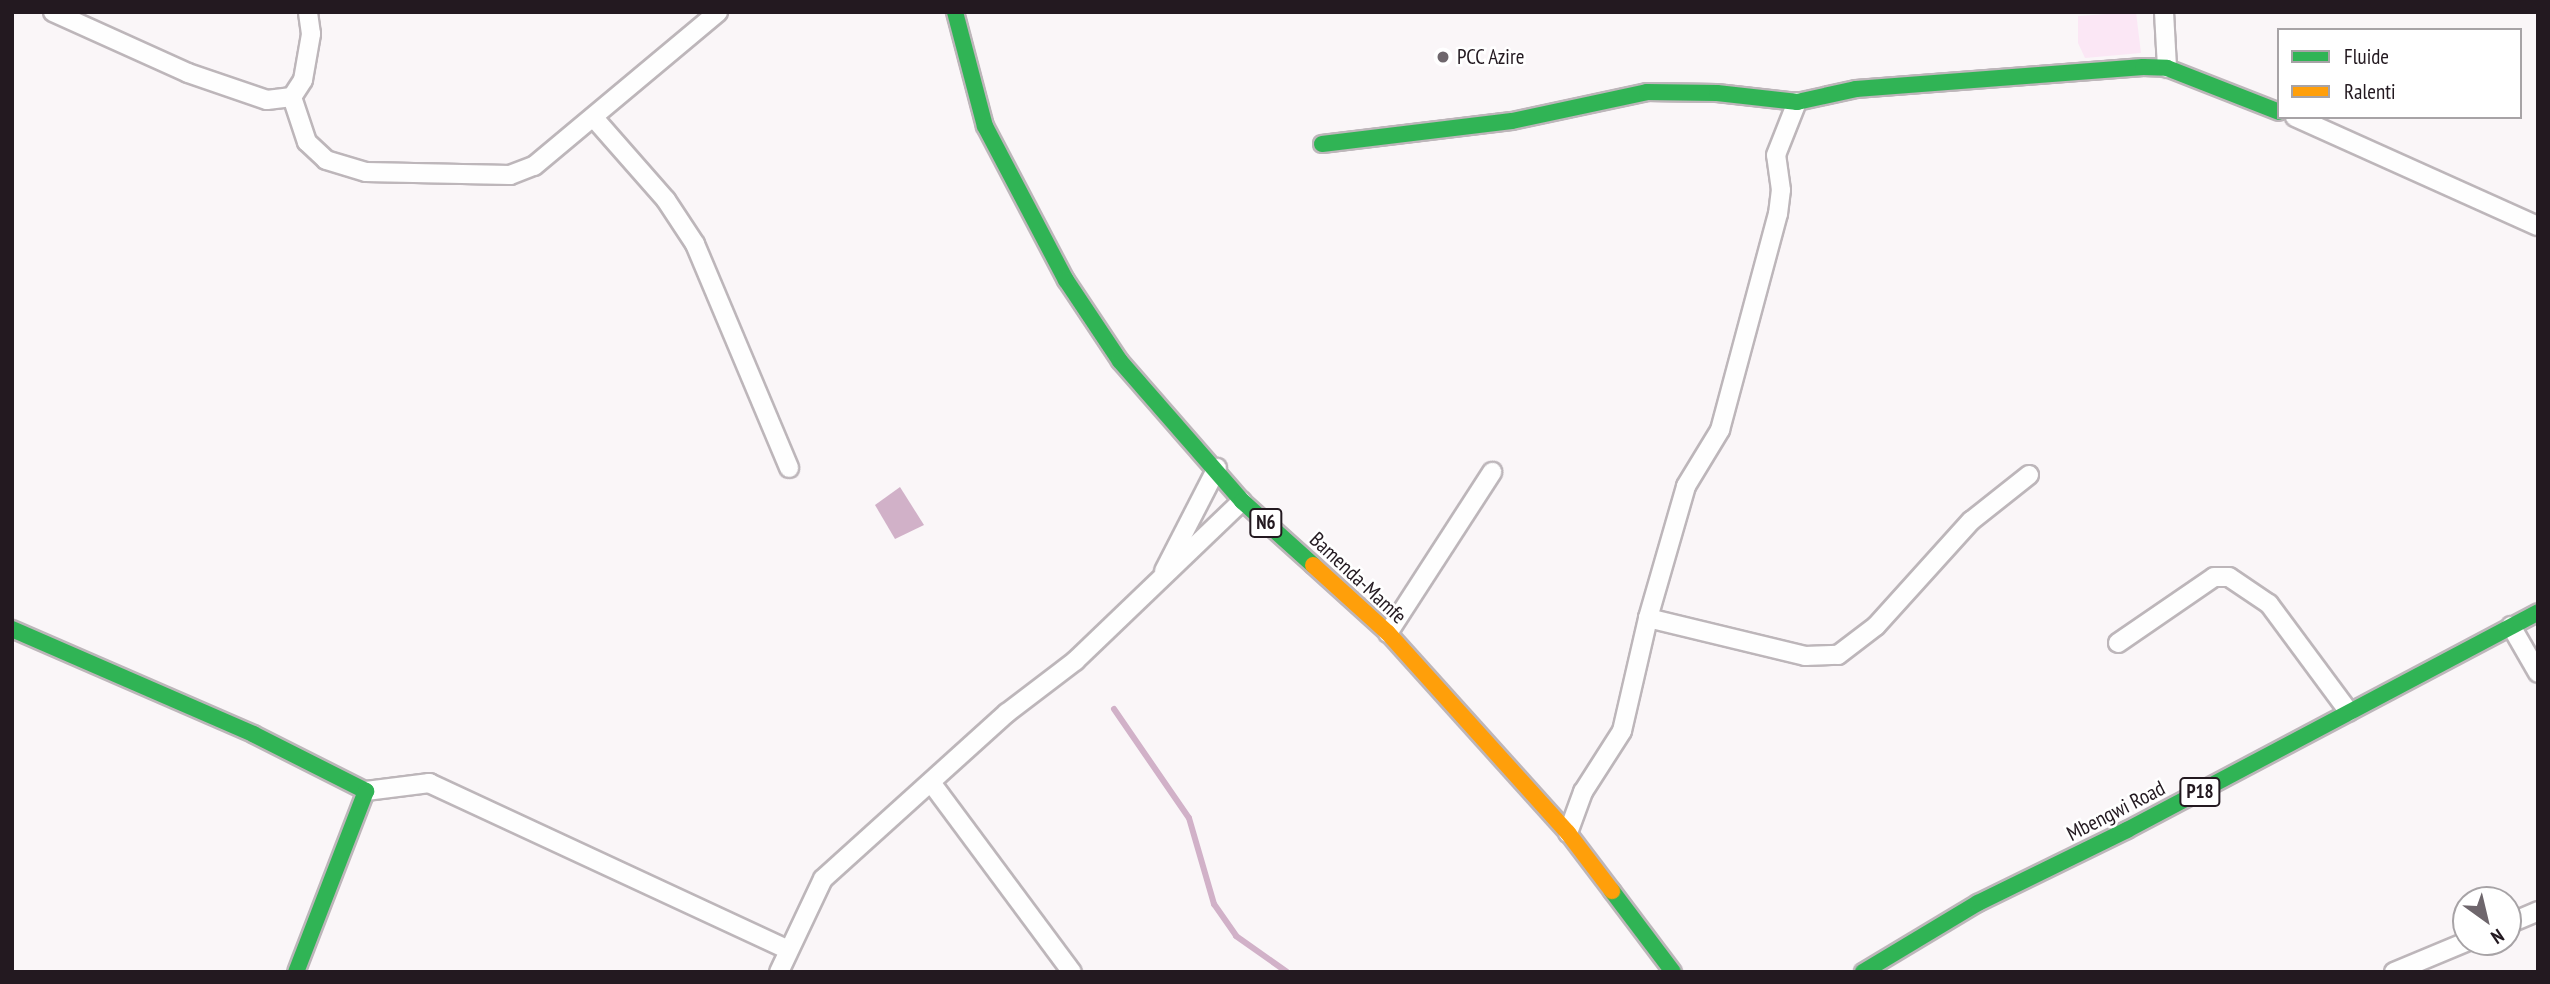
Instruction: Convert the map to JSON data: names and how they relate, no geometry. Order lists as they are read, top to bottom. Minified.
{"streets":{"main road":["N6","Bamenda-Mamfe","P18","Mbengwi Road"]},"places":["PCC Azire"],"legend":["Fluide","Ralenti"],"north":"bottom right"}
